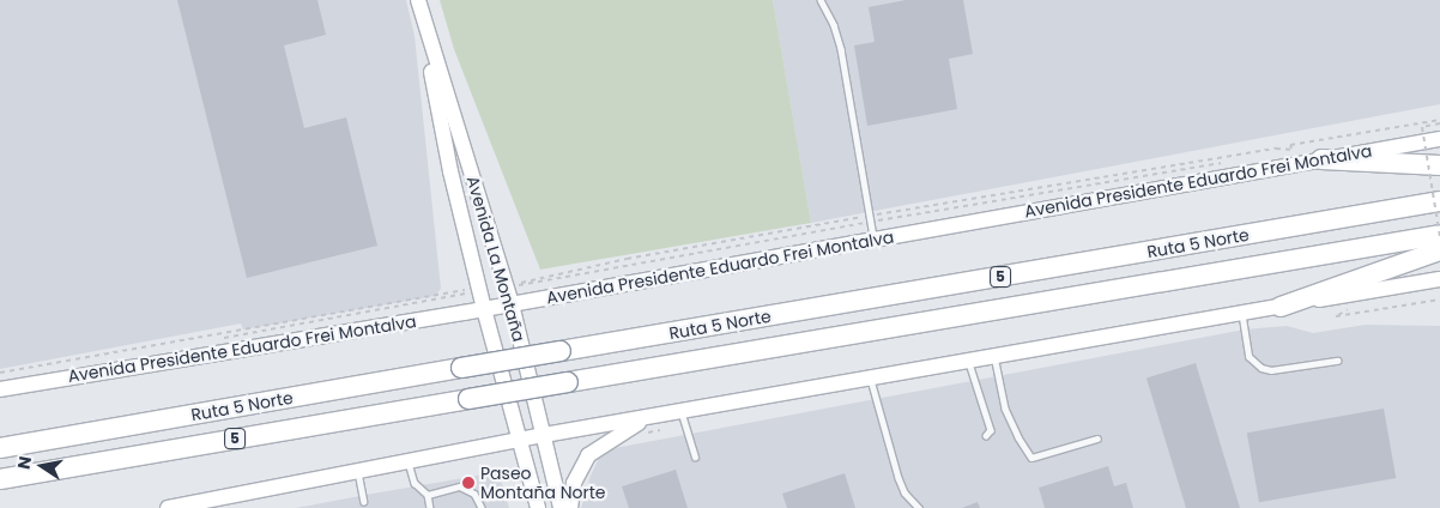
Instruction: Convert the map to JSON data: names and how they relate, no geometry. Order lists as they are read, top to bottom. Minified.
{"streets":{"highway":["Ruta 5 Norte","5"],"main road":["Avenida Presidente Eduardo Frei Montalva","Avenida La Montaña"]},"crossings":[["Avenida Presidente Eduardo Frei Montalva","Avenida La Montaña"]],"places":["Paseo Montaña Norte"],"north":"left"}
